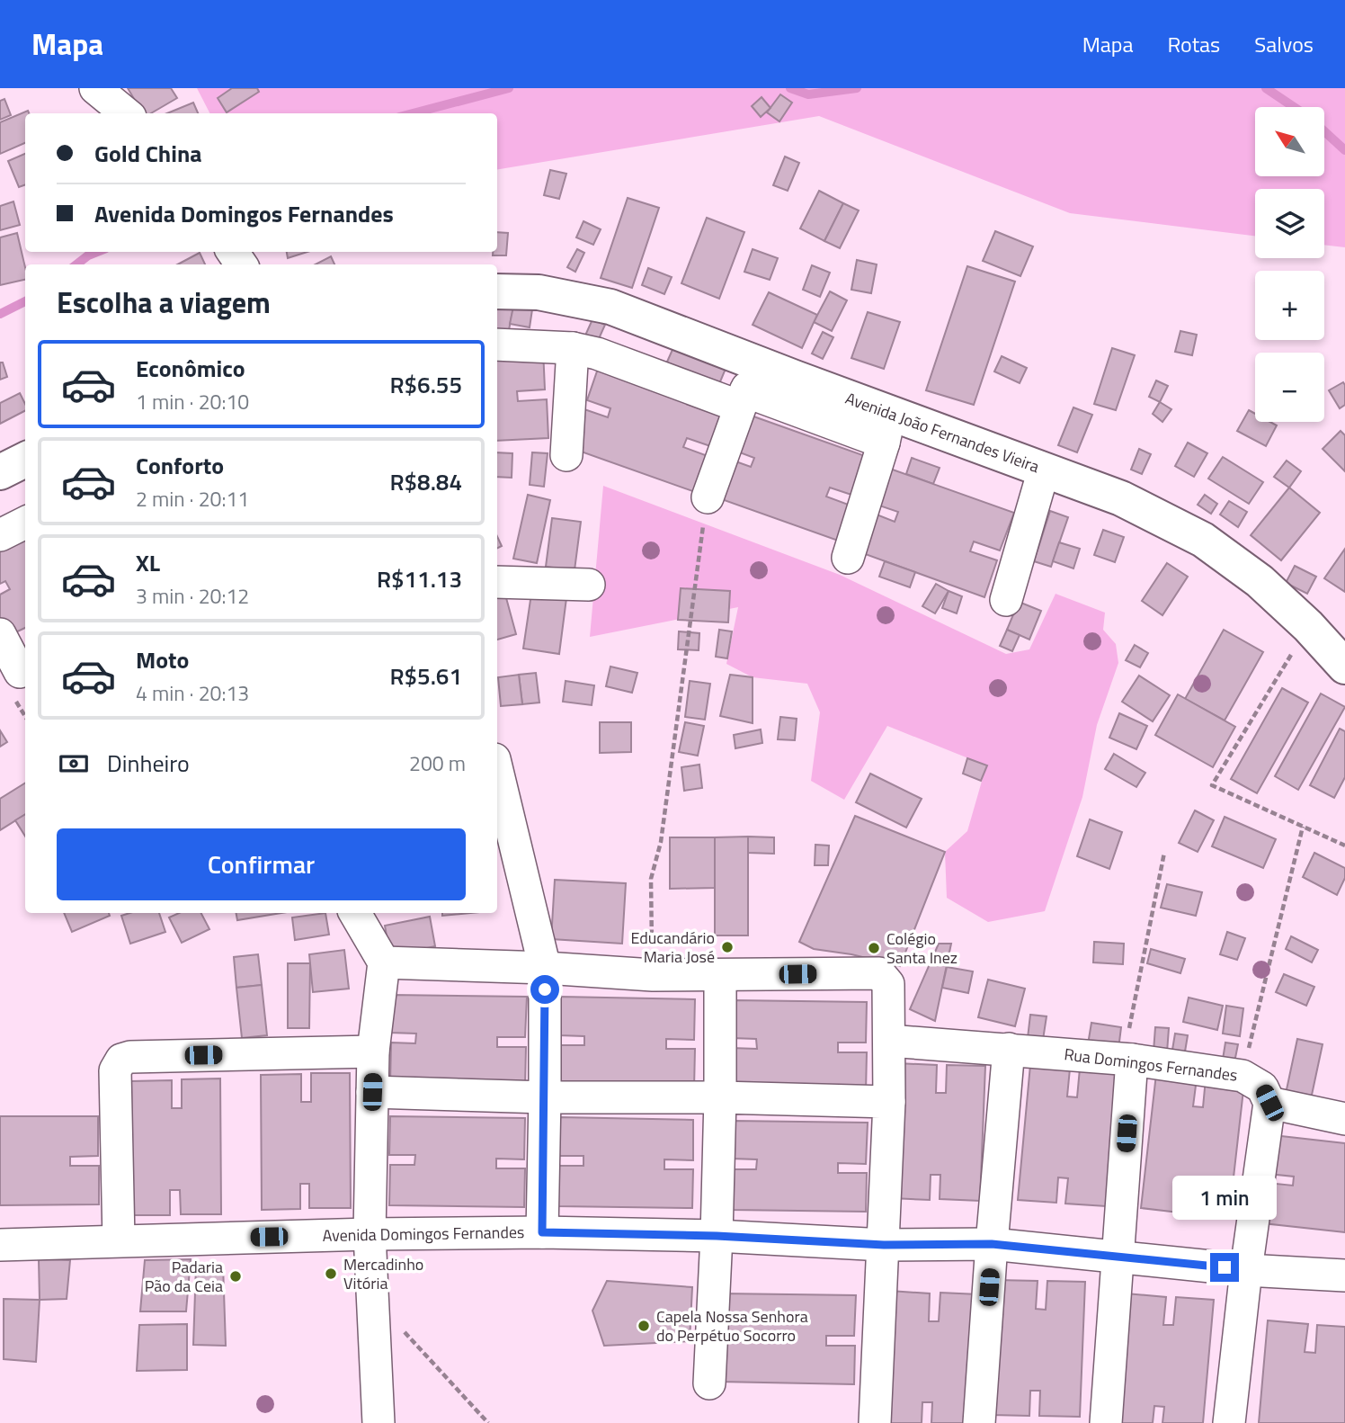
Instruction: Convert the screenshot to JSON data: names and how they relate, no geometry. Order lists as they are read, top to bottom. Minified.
{"streets":{"main road":["Avenida João Fernandes Vieira"],"street":["Rua Domingos Fernandes","Avenida Domingos Fernandes"]},"places":["Educandário Maria José","Colégio Santa Inez","Mercadinho Vitória","Padaria Pão da Ceia","Capela Nossa Senhora do Perpétuo Socorro"],"north":"top left","page":{"header":"Mapa","nav":["Mapa","Rotas","Salvos"],"map_buttons":["+","−"],"banner":["Gold China","Avenida Domingos Fernandes"],"heading":"Escolha a viagem","list":[{"name":"Econômico","note":"1 min · 20:10","value":"R$6.55"},{"name":"Conforto","note":"2 min · 20:11","value":"R$8.84"},{"name":"XL","note":"3 min · 20:12","value":"R$11.13"},{"name":"Moto","note":"4 min · 20:13","value":"R$5.61"}],"pay":["Dinheiro","200 m"],"buttons":"Confirmar","bubble":"1 min"}}
